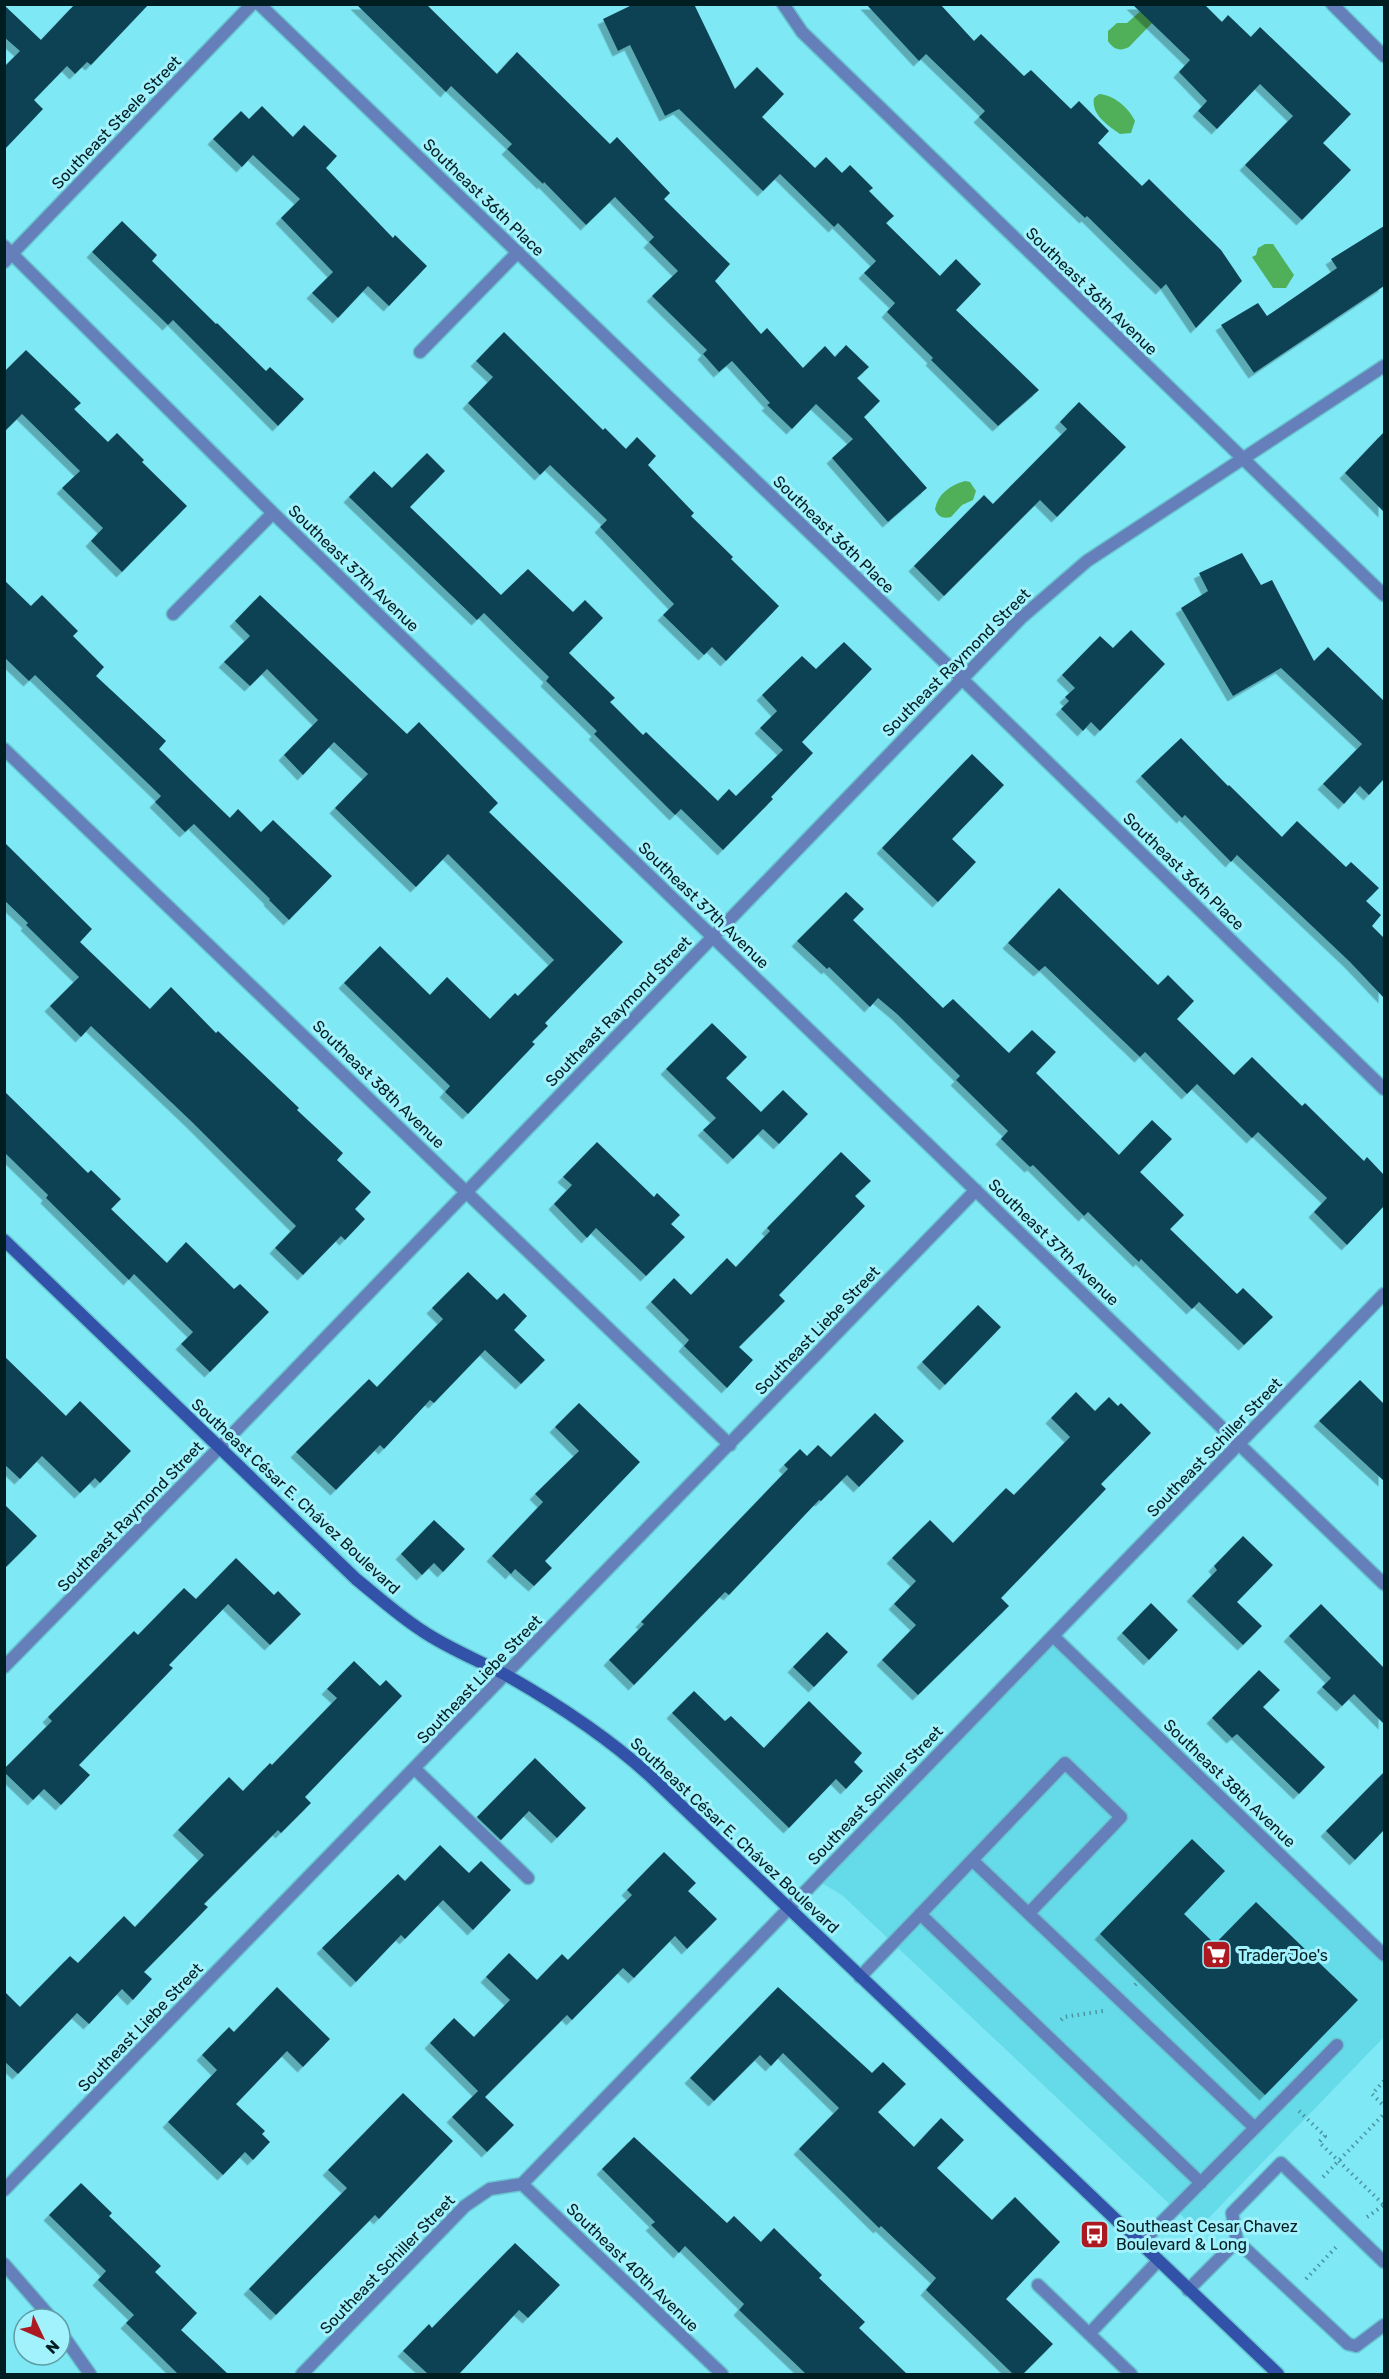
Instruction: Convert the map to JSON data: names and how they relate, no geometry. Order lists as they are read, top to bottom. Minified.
{"streets":{"main road":["Southeast César E. Chávez Boulevard"],"street":["Southeast Steele Street","Southeast 36th Place","Southeast 36th Avenue","Southeast 37th Avenue","Southeast Raymond Street","Southeast 38th Avenue","Southeast Liebe Street","Southeast Schiller Street","Southeast 40th Avenue"]},"crossings":[["Southeast Steele Street","Southeast 37th Avenue"],["Southeast 36th Place","Southeast Raymond Street"],["Southeast 36th Avenue","Southeast Raymond Street"],["Southeast 37th Avenue","Southeast Raymond Street"],["Southeast 37th Avenue","Southeast Liebe Street"],["Southeast 37th Avenue","Southeast Schiller Street"],["Southeast Raymond Street","Southeast 38th Avenue"],["Southeast Raymond Street","Southeast César E. Chávez Boulevard"],["Southeast 38th Avenue","Southeast Liebe Street"],["Southeast 38th Avenue","Southeast Schiller Street"],["Southeast Liebe Street","Southeast César E. Chávez Boulevard"],["Southeast Schiller Street","Southeast César E. Chávez Boulevard"],["Southeast Schiller Street","Southeast 40th Avenue"]],"places":{"supermarket":["Trader Joe's"],"bus stop":["Southeast Cesar Chavez Boulevard & Long"]},"north":"bottom right"}
